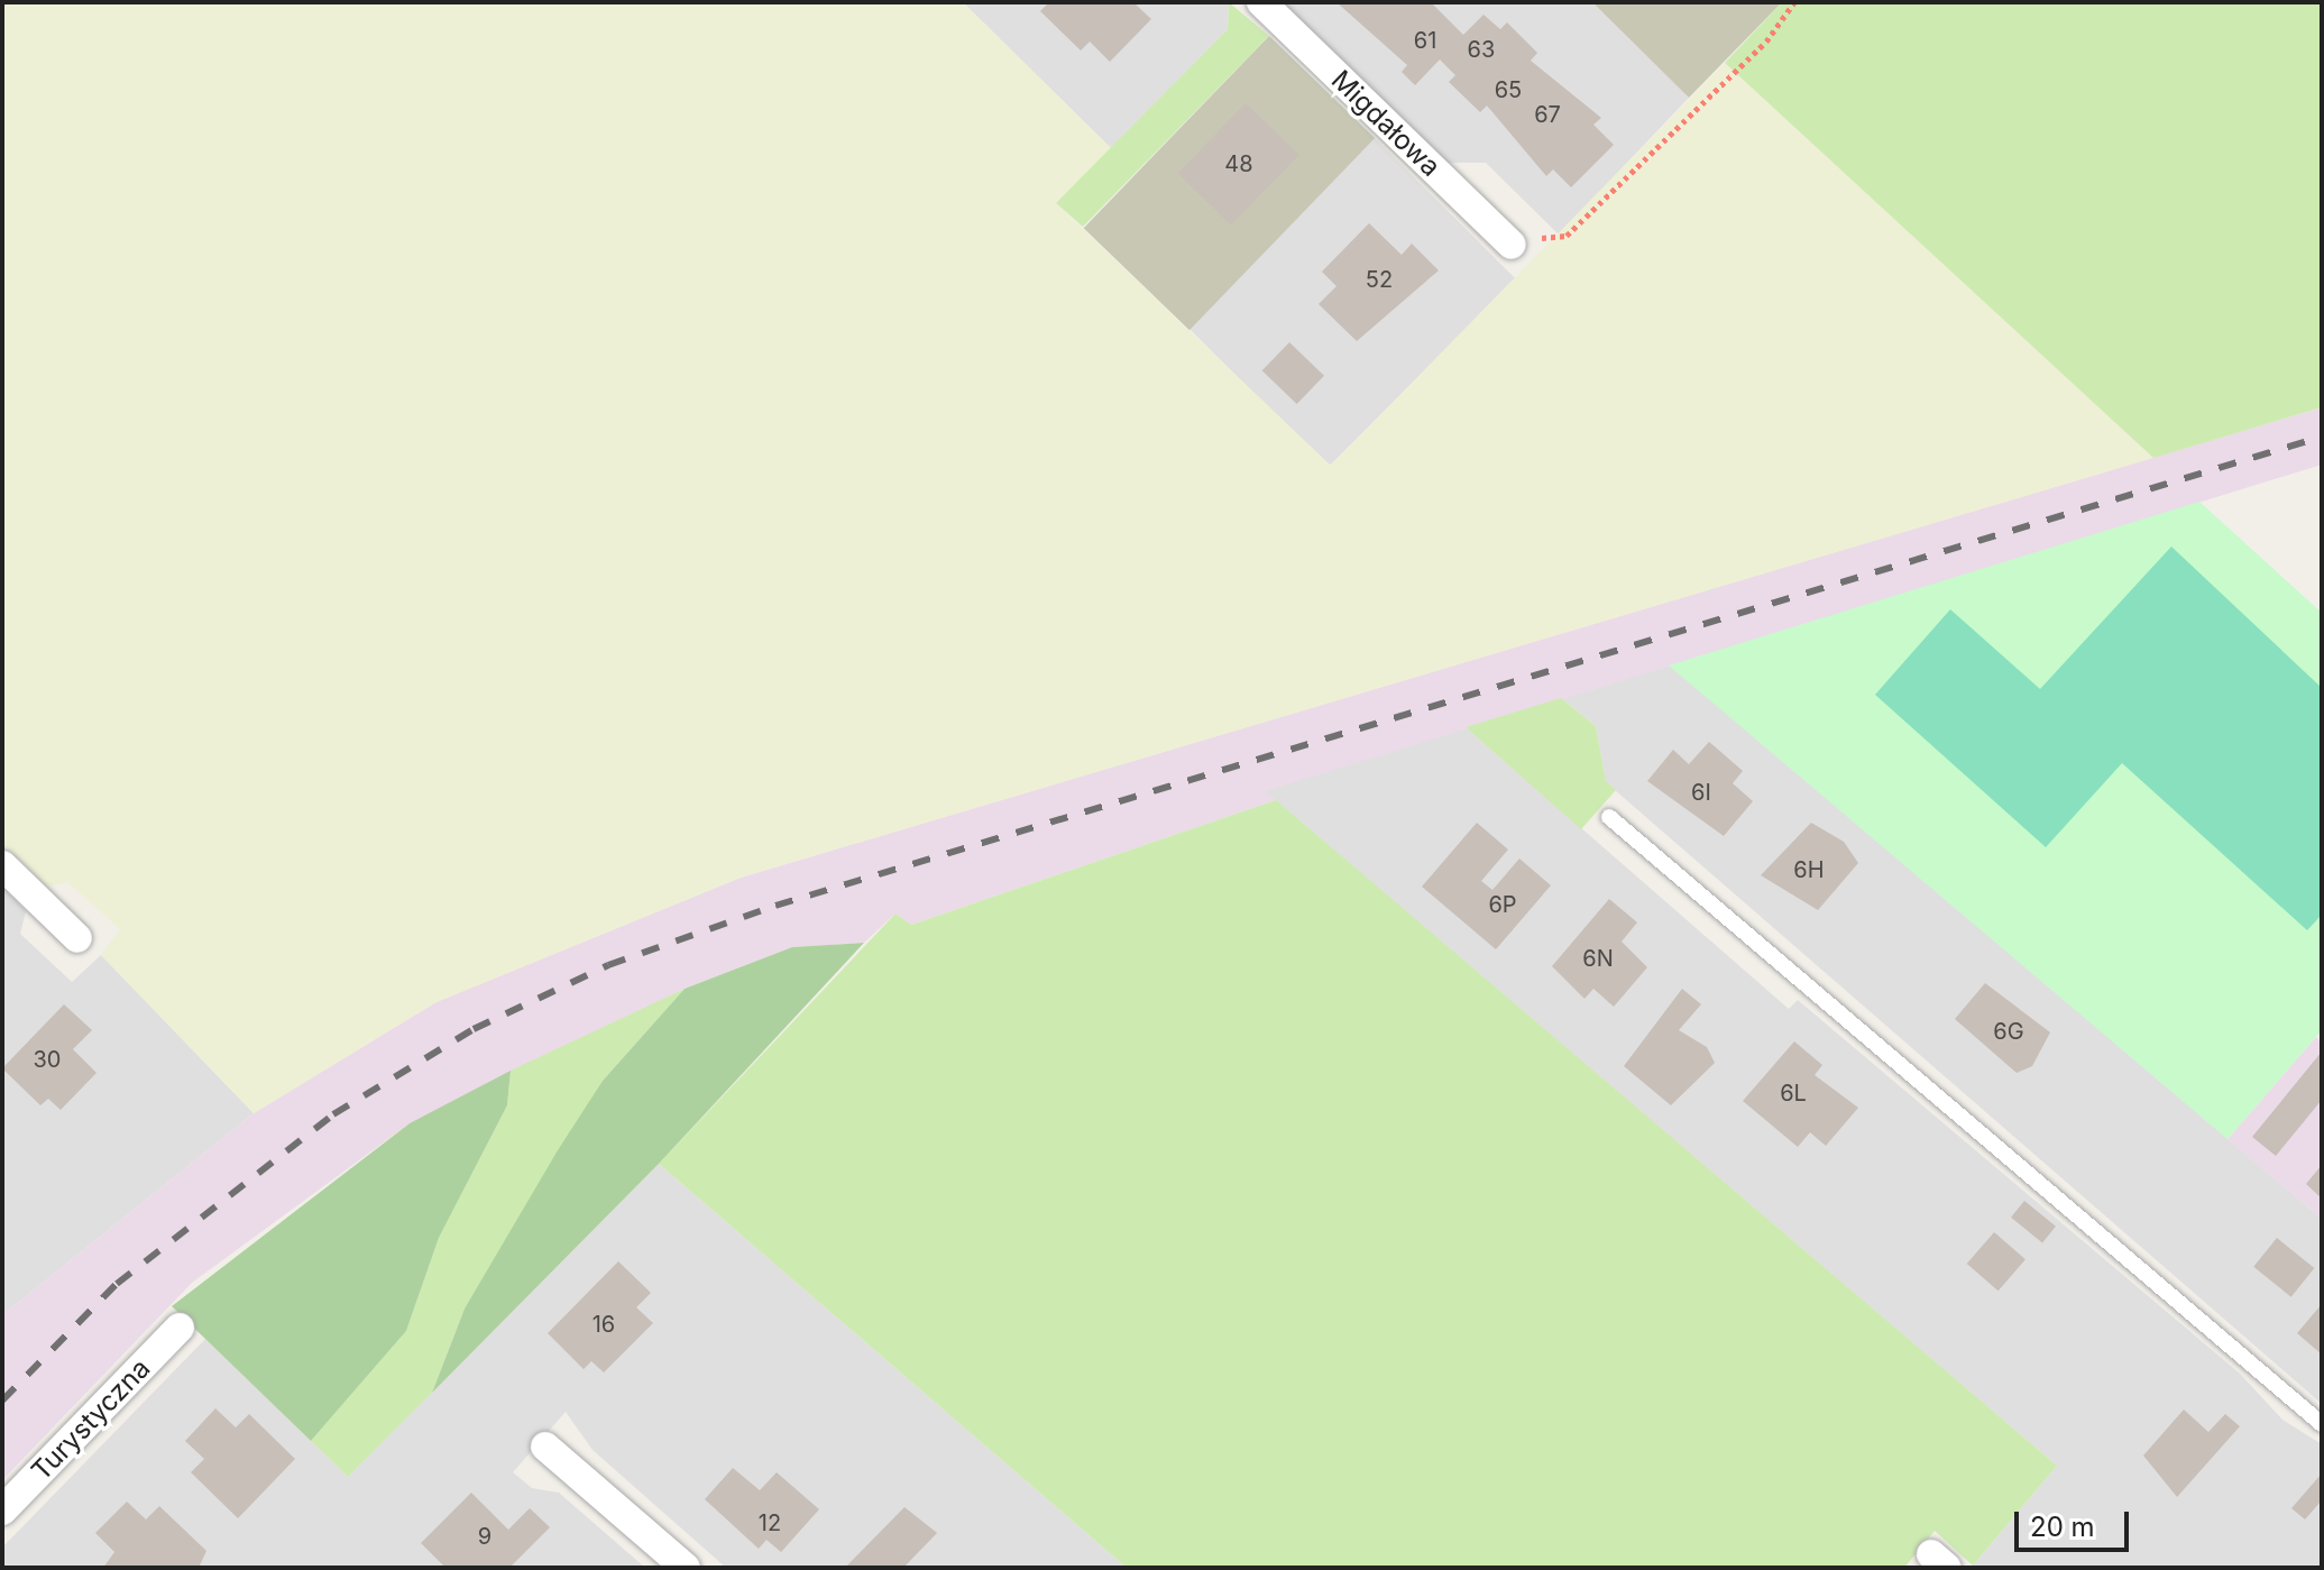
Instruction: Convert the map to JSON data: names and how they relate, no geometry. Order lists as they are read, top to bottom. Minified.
{"streets":{"street":["Migdałowa","Turystyczna"]},"house_numbers":["61","63","65","67","48","52","6I","6H","6P","6N","6G","30","6L","16","12","9"],"scale_bar":"20 m"}
